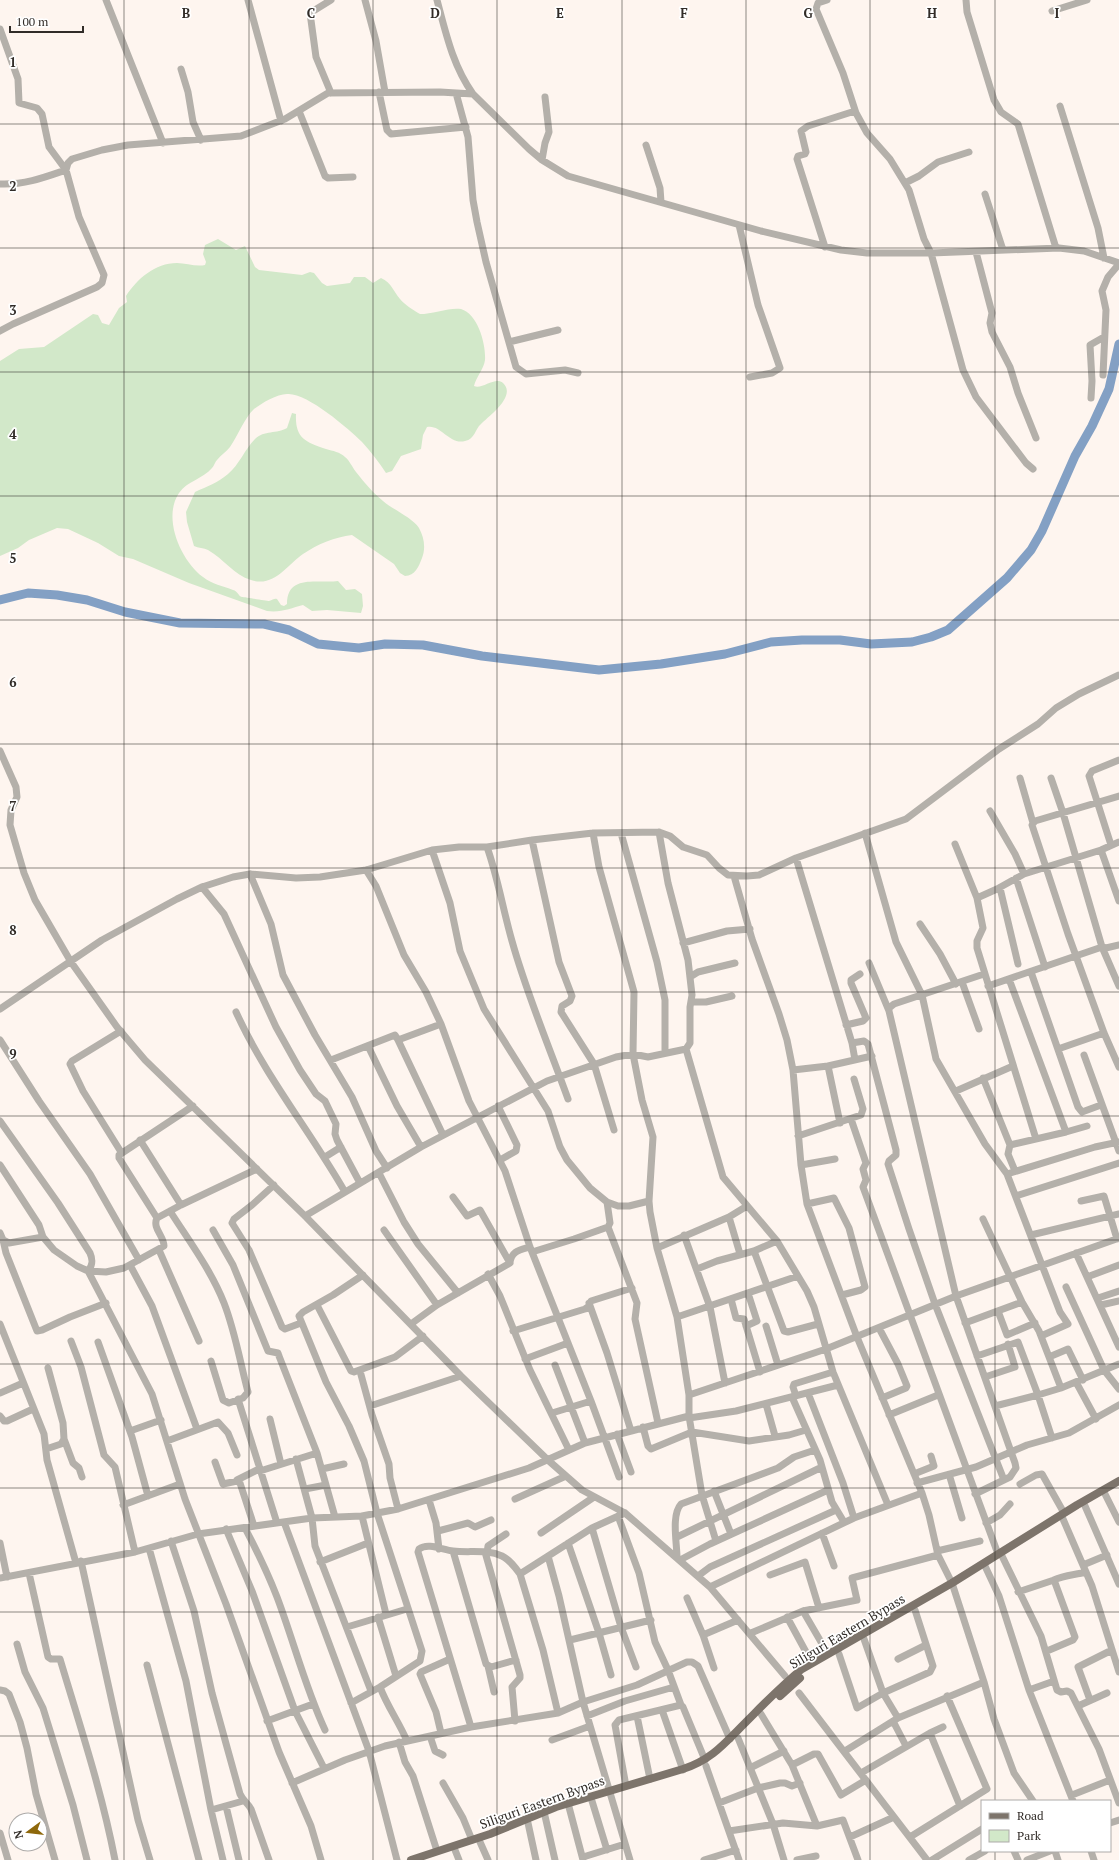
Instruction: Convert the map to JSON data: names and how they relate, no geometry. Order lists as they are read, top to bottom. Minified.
{"streets":{"main road":["Siliguri Eastern Bypass"]},"legend":["Road","Park"],"scale_bar":"100 m","north":"left","grid":{"columns":["B","C","D","E","F","G","H","I"],"rows":["1","2","3","4","5","6","7","8","9"]}}
